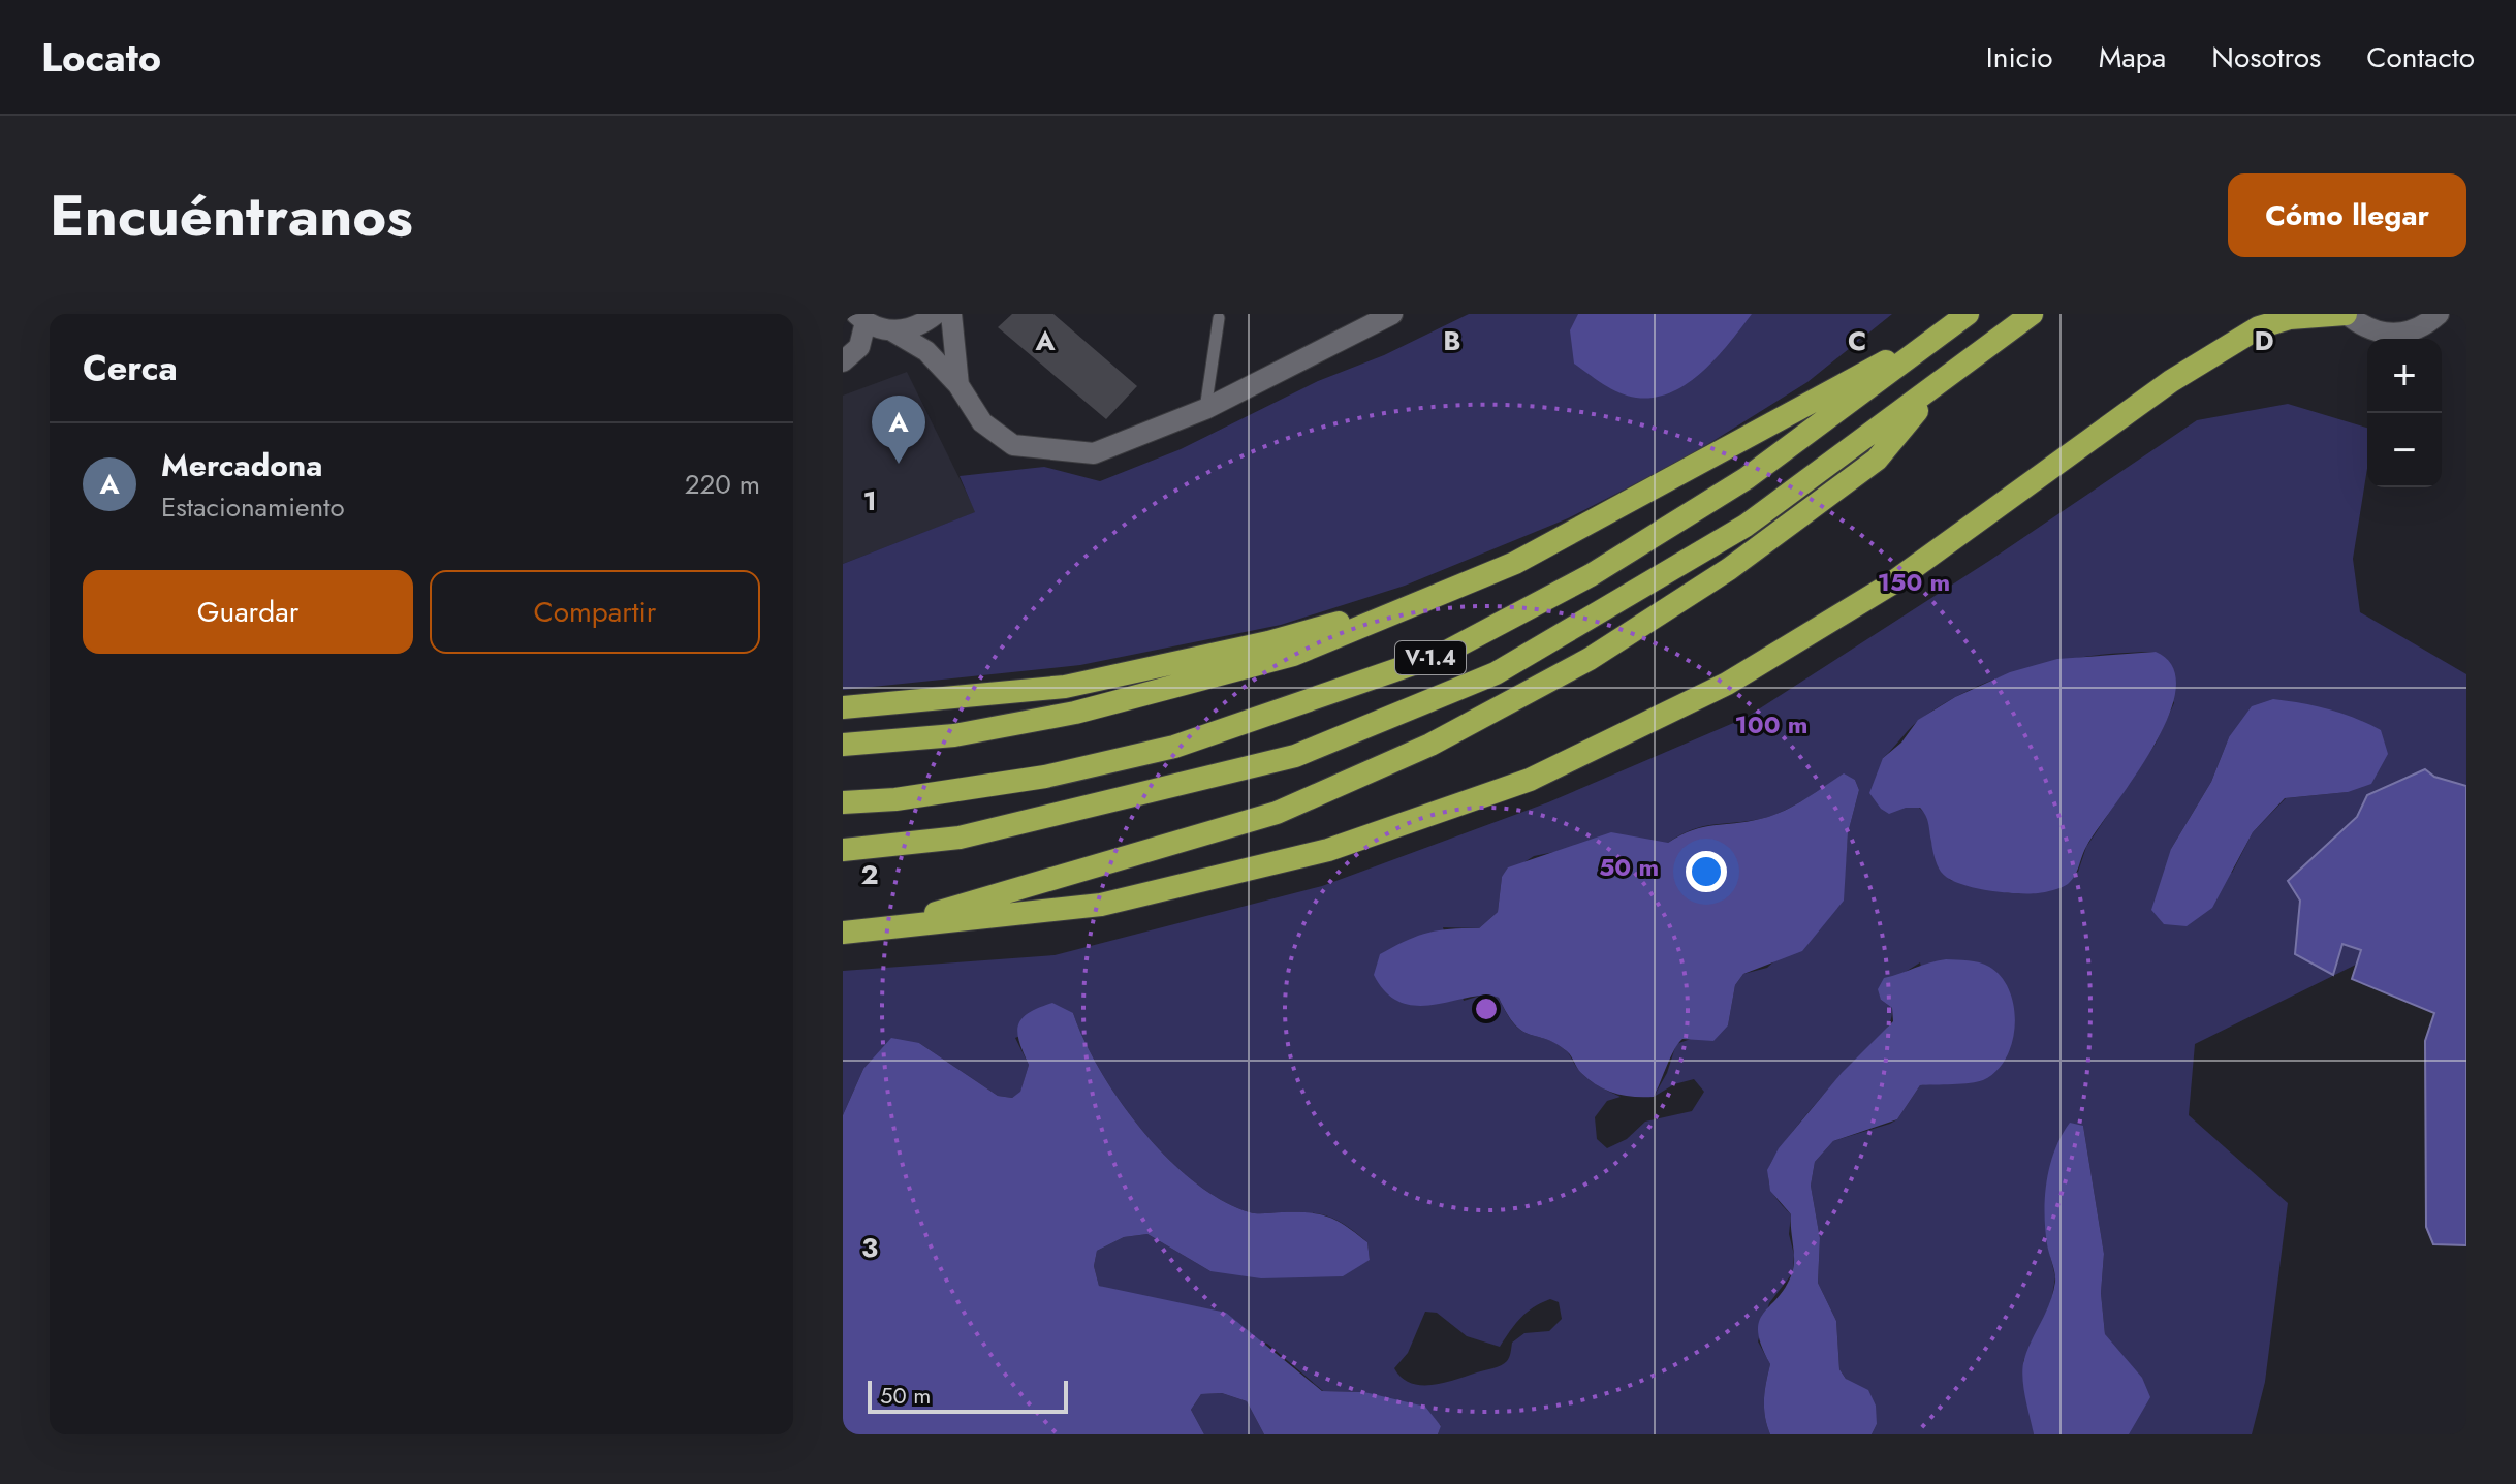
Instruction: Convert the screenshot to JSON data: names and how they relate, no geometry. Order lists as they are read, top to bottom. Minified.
{"streets":{"highway":["V-1.4"]},"scale_bar":"50 m","page":{"header":"Locato","nav":["Inicio","Mapa","Nosotros","Contacto"],"title":"Encuéntranos","buttons":["Cómo llegar",["Guardar","Compartir"]],"heading":"Cerca","map_buttons":["+","−"],"pins":"A","list":[{"mark":"A","name":"Mercadona","note":"Estacionamiento","value":"220 m"}],"scale":"50 m"},"grid":{"columns":["A","B","C","D"],"rows":["1","2","3"]},"rings":["150 m","100 m","50 m"]}
